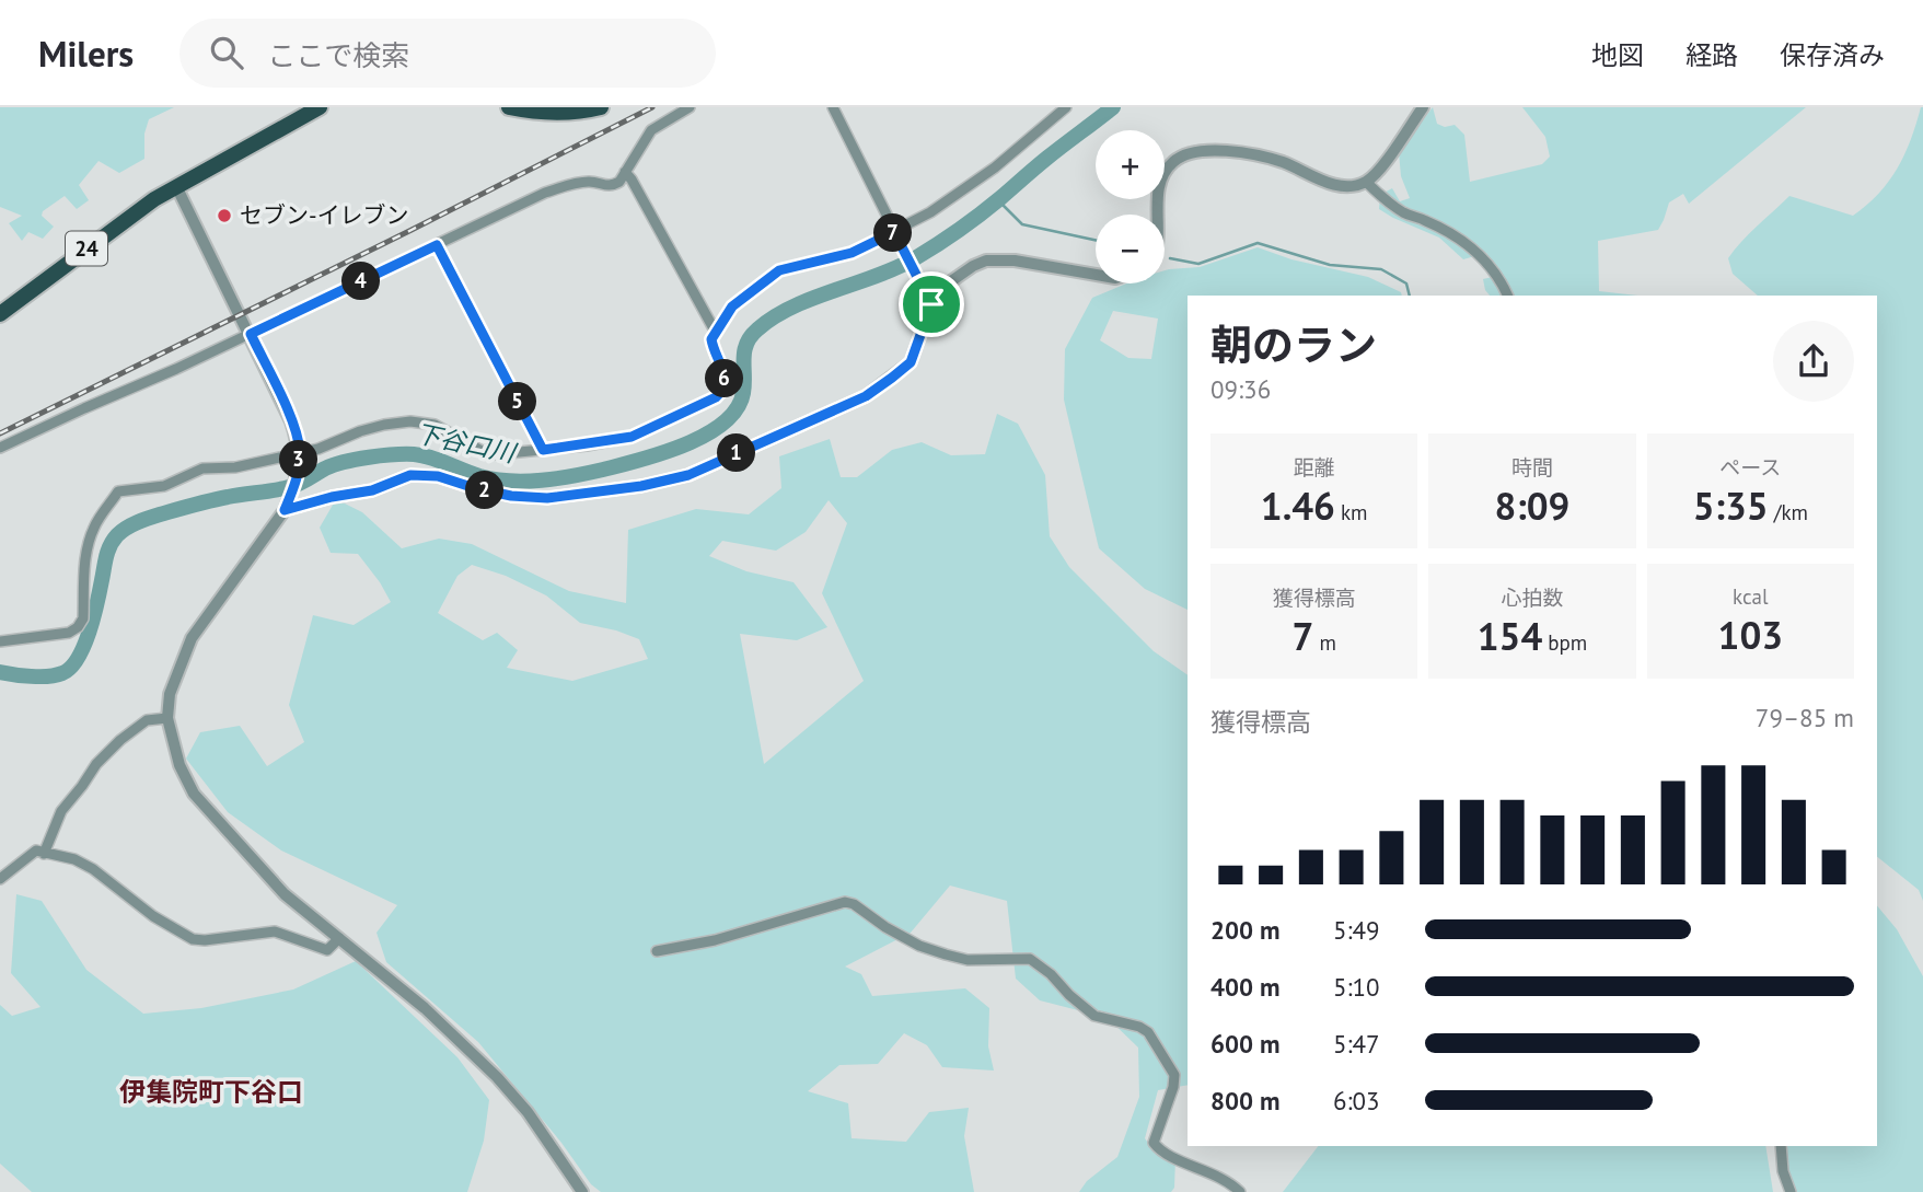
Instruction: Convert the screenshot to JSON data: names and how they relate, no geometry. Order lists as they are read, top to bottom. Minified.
{"streets":{"main road":["24"]},"districts":["伊集院町下谷口"],"water":["下谷口川"],"places":["セブン-イレブン"],"page":{"header":"Milers","search":"ここで検索","nav":["地図","経路","保存済み"],"map_buttons":["+","−"],"pins":["7","4","6","5","1","3","2"],"heading":["朝のラン","09:36"],"stats":[["距離","1.46 km"],["時間","8:09"],["ペース","5:35 /km"],["獲得標高","7 m"],["心拍数","154 bpm"],["kcal","103"]],"chart":["獲得標高","79–85 m"],"list":[{"name":"200 m","note":"5:49"},{"name":"400 m","note":"5:10"},{"name":"600 m","note":"5:47"},{"name":"800 m","note":"6:03"}]}}
